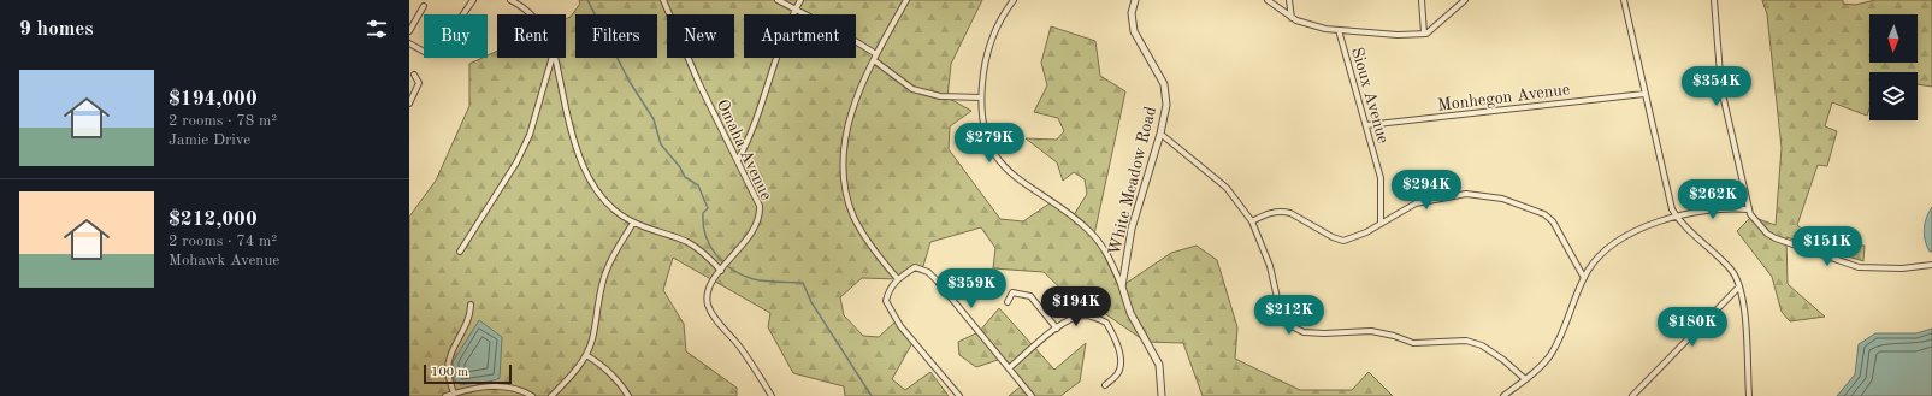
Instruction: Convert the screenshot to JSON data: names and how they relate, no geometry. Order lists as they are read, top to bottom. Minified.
{"streets":{"street":["Sioux Avenue","Monhegon Avenue","Omaha Avenue","White Meadow Road"]},"crossings":[["Sioux Avenue","Monhegon Avenue"]],"scale_bar":"100 m","north":"bottom","page":{"heading":"9 homes","chip":["Buy","Rent","Filters","New","Apartment"],"list":[{"name":"$194,000","note":"2 rooms · 78 m² · Jamie Drive"},{"name":"$212,000","note":"2 rooms · 74 m² · Mohawk Avenue"}],"price":["$354K","$279K","$294K","$262K","$151K","$359K","$194K","$212K","$180K"],"scale":"100 m"}}
